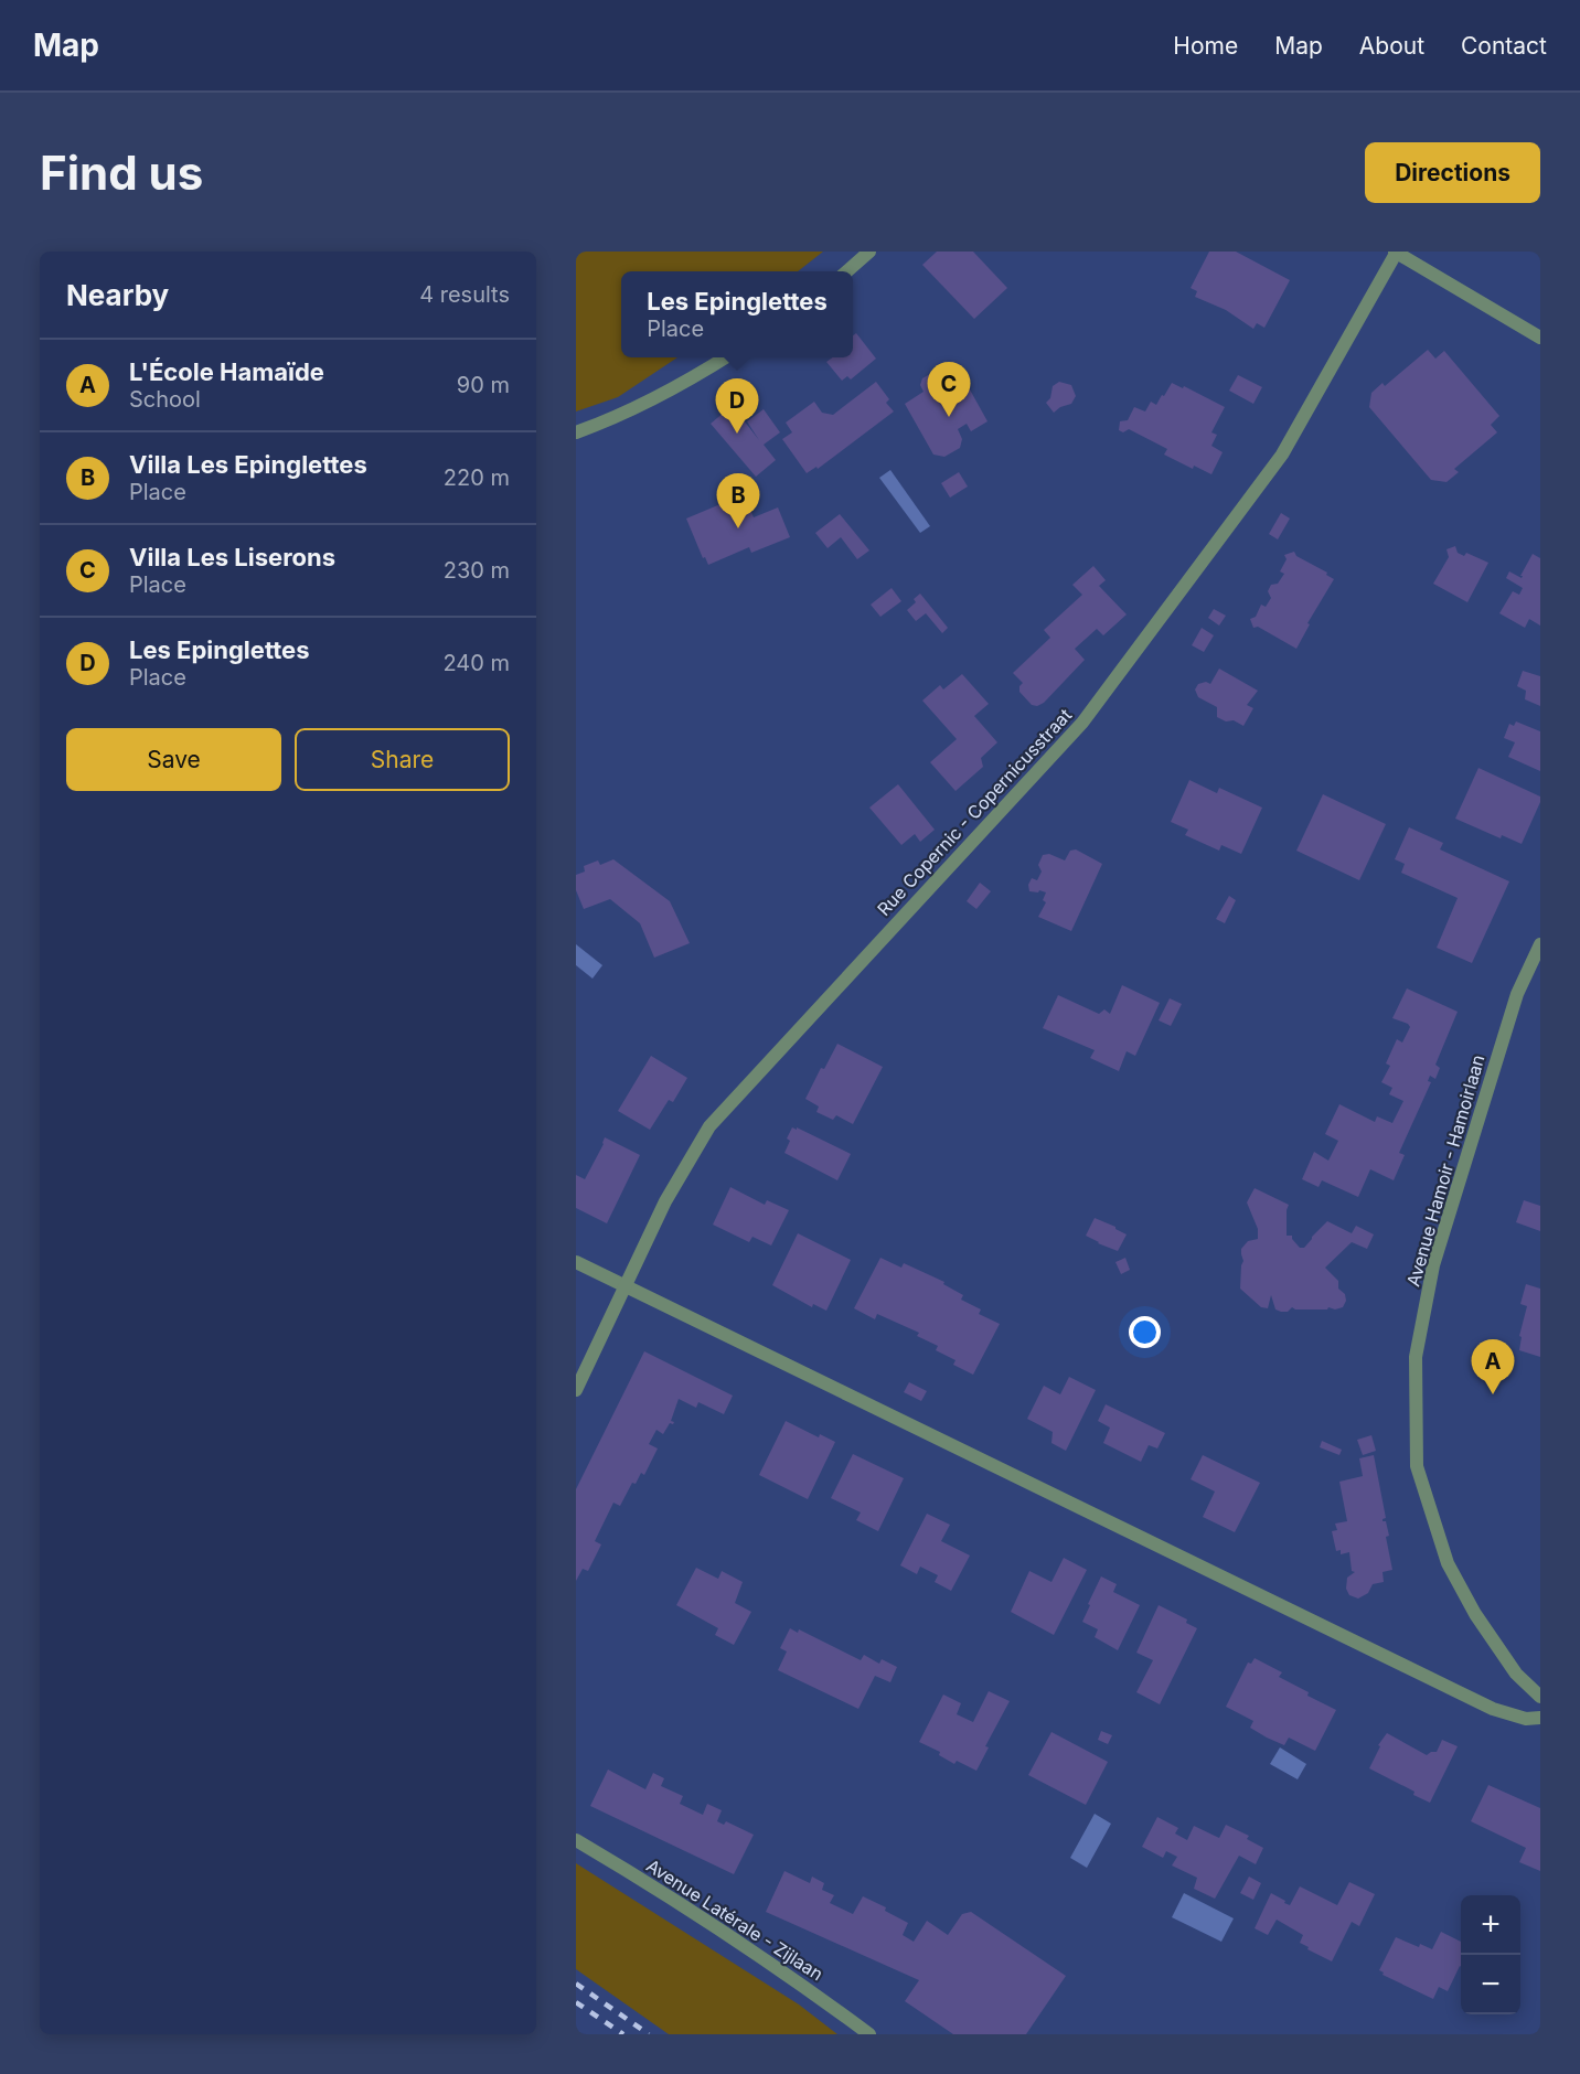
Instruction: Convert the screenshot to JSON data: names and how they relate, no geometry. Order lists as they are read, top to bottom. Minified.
{"streets":{"street":["Rue Copernic - Copernicusstraat","Avenue Hamoir - Hamoirlaan","Avenue Latérale - Zijlaan"]},"page":{"header":"Map","nav":["Home","Map","About","Contact"],"buttons":["Directions",["Save","Share"]],"title":"Find us","heading":["Nearby","4 results"],"popup":["Les Epinglettes","Place"],"list":[{"mark":"A","name":"L'École Hamaïde","note":"School","value":"90 m"},{"mark":"B","name":"Villa Les Epinglettes","note":"Place","value":"220 m"},{"mark":"C","name":"Villa Les Liserons","note":"Place","value":"230 m"},{"mark":"D","name":"Les Epinglettes","note":"Place","value":"240 m"}],"pins":["C","D","B","A"],"map_buttons":["+","−"]}}
